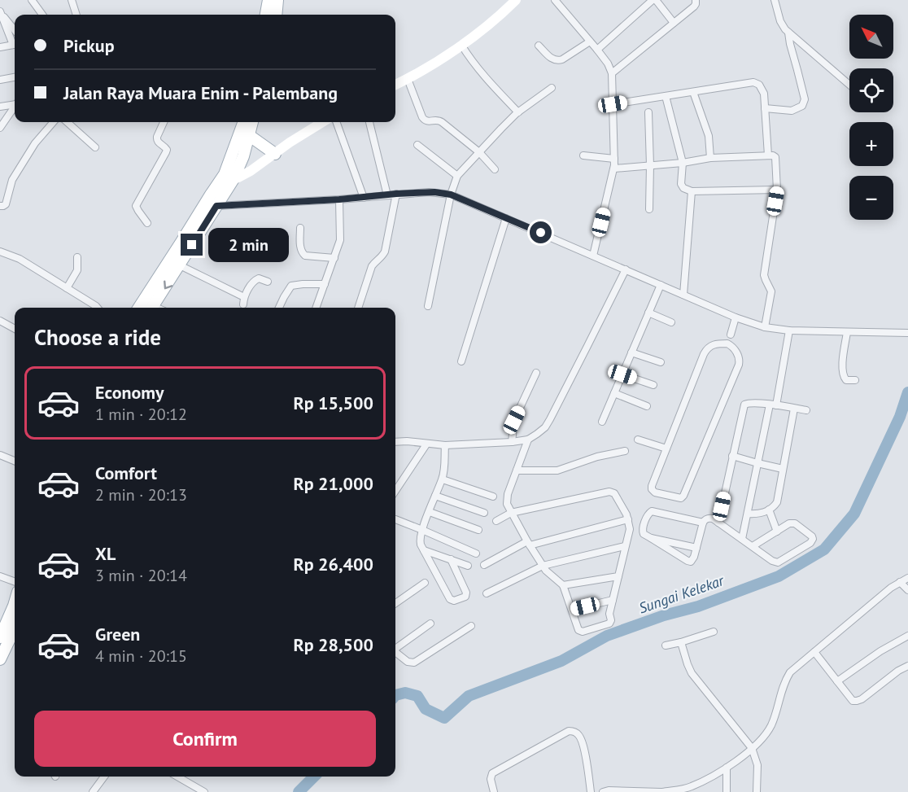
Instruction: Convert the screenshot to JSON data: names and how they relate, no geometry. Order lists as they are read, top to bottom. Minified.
{"water":["Sungai Kelekar"],"north":"top left","page":{"map_buttons":["+","−"],"banner":["Pickup","Jalan Raya Muara Enim - Palembang"],"bubble":"2 min","heading":"Choose a ride","list":[{"name":"Economy","note":"1 min · 20:12","value":"Rp 15,500"},{"name":"Comfort","note":"2 min · 20:13","value":"Rp 21,000"},{"name":"XL","note":"3 min · 20:14","value":"Rp 26,400"},{"name":"Green","note":"4 min · 20:15","value":"Rp 28,500"}],"buttons":"Confirm"}}
